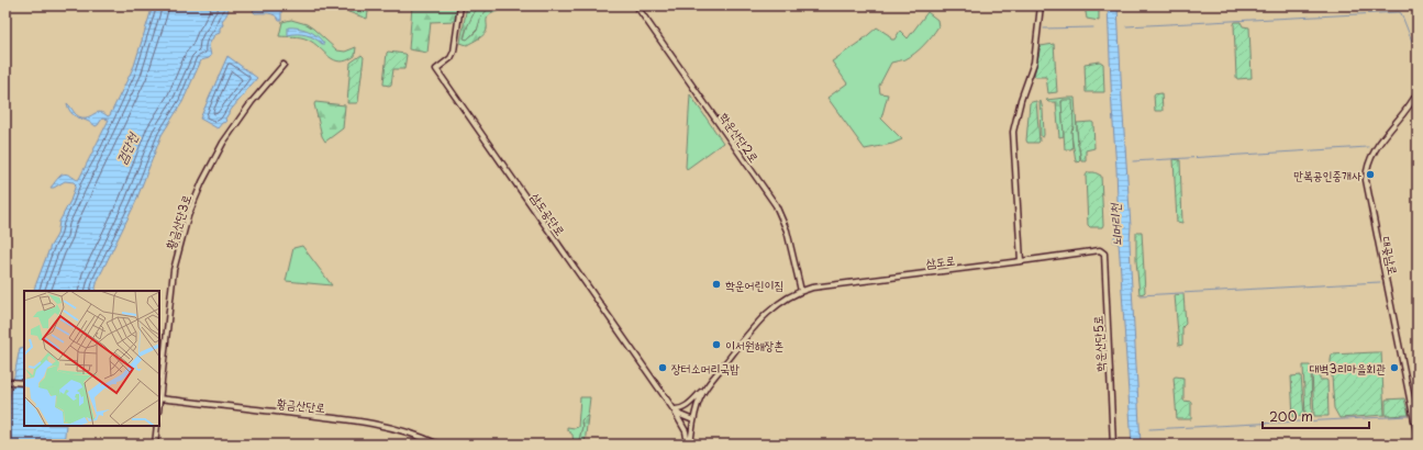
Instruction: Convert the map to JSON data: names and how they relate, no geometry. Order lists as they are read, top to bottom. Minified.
{"streets":{"street":["학운산단2로","삼도공단로","황금산단3로","대곶남로","삼도로","학운산단5로","황금산단로"]},"crossings":[["학운산단2로","삼도로"],["삼도공단로","삼도로"],["황금산단3로","황금산단로"],["삼도로","학운산단5로"]],"water":["검단천","뇌머리천"],"places":["만복공인중개사","학운어린이집","이서원해장촌","장터소머리국밥","대벽3리마을회관"],"scale_bar":"200 m"}
